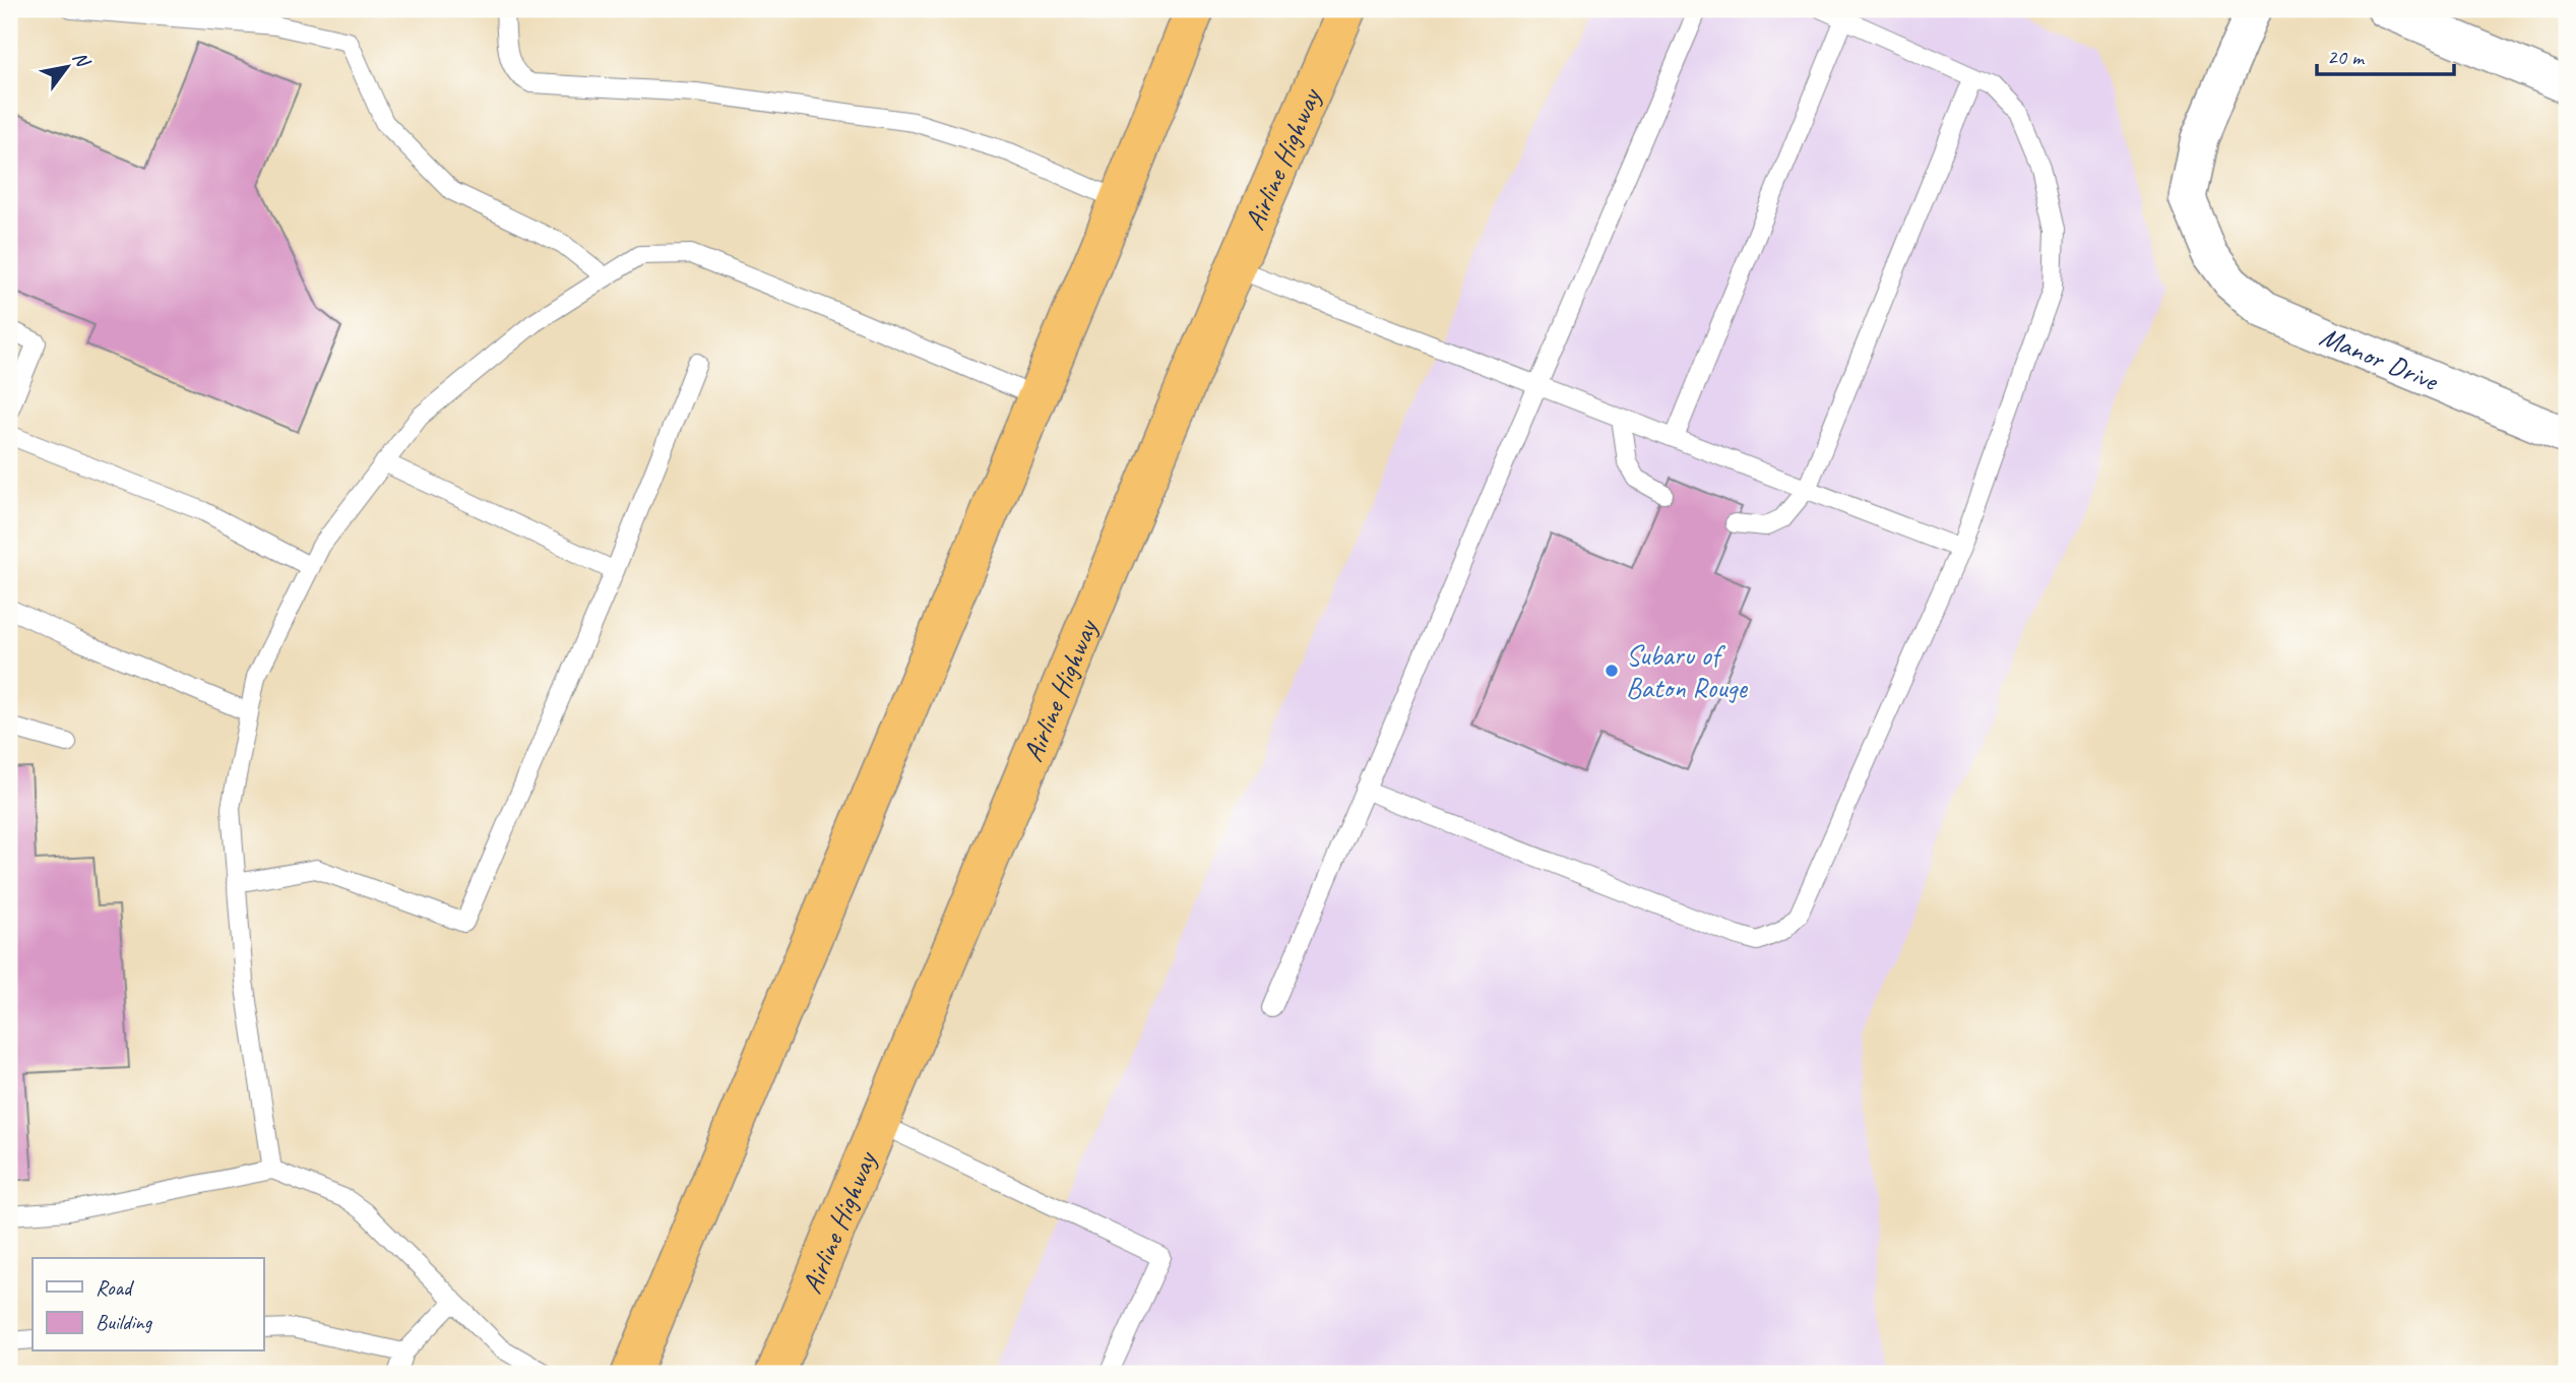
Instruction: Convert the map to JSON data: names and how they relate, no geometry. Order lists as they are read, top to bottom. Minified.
{"streets":{"highway":["Airline Highway"],"street":["Manor Drive"]},"places":["Subaru of Baton Rouge"],"legend":["Road","Building"],"scale_bar":"20 m","north":"top right"}
